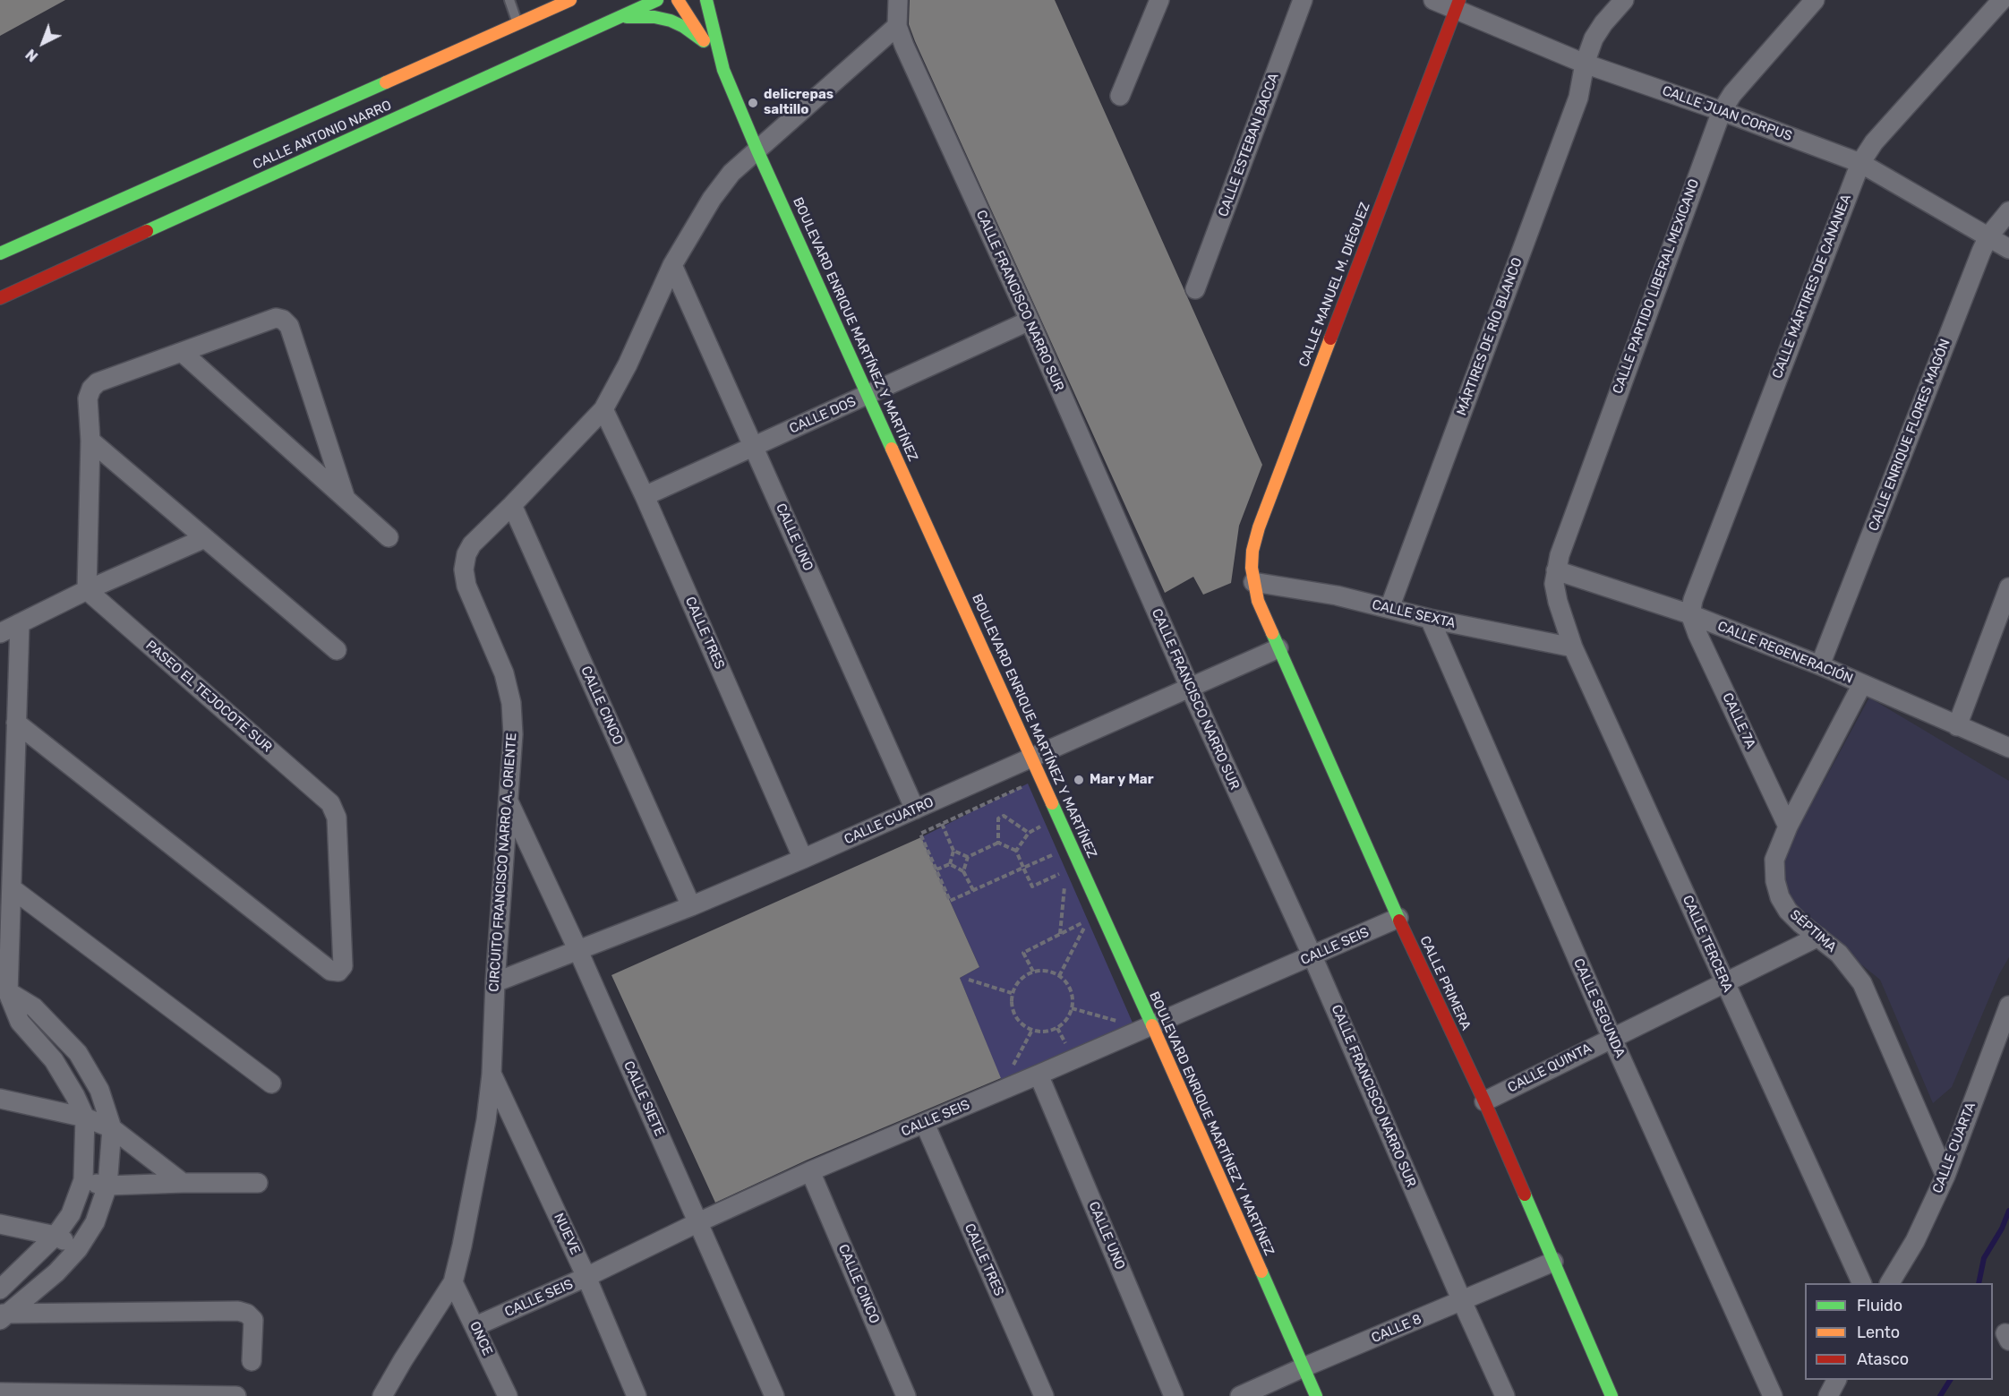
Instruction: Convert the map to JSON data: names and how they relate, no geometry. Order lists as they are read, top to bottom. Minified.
{"streets":{"street":["CALLE JUAN CORPUS","CALLE ANTONIO NARRO","CALLE ESTEBAN BACCA","CALLE MANUEL M. DIÉGUEZ","CALLE PARTIDO LIBERAL MEXICANO","CALLE MÁRTIRES DE CANANEA","CALLE FRANCISCO NARRO SUR","BOULEVARD ENRIQUE MARTÍNEZ Y MARTÍNEZ","MÁRTIRES DE RÍO BLANCO","CALLE DOS","CALLE ENRIQUE FLORES MAGÓN","CALLE UNO","CALLE SEXTA","CALLE TRES","CALLE REGENERACIÓN","PASEO EL TEJOCOTE SUR","CALLE CINCO","CALLE 7A","CALLE CUATRO","CIRCUITO FRANCISCO NARRO A. ORIENTE","SÉPTIMA","CALLE TERCERA","CALLE SEIS","CALLE PRIMERA","CALLE SEGUNDA","CALLE QUINTA","CALLE SIETE","CALLE CUARTA","NUEVE","CALLE 8","ONCE"]},"crossings":[["CALLE JUAN CORPUS","CALLE MANUEL M. DIÉGUEZ"],["CALLE JUAN CORPUS","CALLE PARTIDO LIBERAL MEXICANO"],["CALLE JUAN CORPUS","CALLE MÁRTIRES DE CANANEA"],["CALLE JUAN CORPUS","MÁRTIRES DE RÍO BLANCO"],["CALLE JUAN CORPUS","CALLE ENRIQUE FLORES MAGÓN"],["CALLE MANUEL M. DIÉGUEZ","CALLE SEXTA"],["CALLE MANUEL M. DIÉGUEZ","CALLE PRIMERA"],["CALLE PARTIDO LIBERAL MEXICANO","CALLE REGENERACIÓN"],["CALLE PARTIDO LIBERAL MEXICANO","CALLE TERCERA"],["CALLE MÁRTIRES DE CANANEA","CALLE REGENERACIÓN"],["CALLE MÁRTIRES DE CANANEA","CALLE 7A"],["CALLE FRANCISCO NARRO SUR","CALLE DOS"],["CALLE FRANCISCO NARRO SUR","CALLE CUATRO"],["CALLE FRANCISCO NARRO SUR","CIRCUITO FRANCISCO NARRO A. ORIENTE"],["CALLE FRANCISCO NARRO SUR","CALLE SEIS"],["CALLE FRANCISCO NARRO SUR","CALLE 8"],["BOULEVARD ENRIQUE MARTÍNEZ Y MARTÍNEZ","CALLE DOS"],["BOULEVARD ENRIQUE MARTÍNEZ Y MARTÍNEZ","CALLE CUATRO"],["BOULEVARD ENRIQUE MARTÍNEZ Y MARTÍNEZ","CIRCUITO FRANCISCO NARRO A. ORIENTE"],["BOULEVARD ENRIQUE MARTÍNEZ Y MARTÍNEZ","CALLE SEIS"],["BOULEVARD ENRIQUE MARTÍNEZ Y MARTÍNEZ","CALLE 8"],["MÁRTIRES DE RÍO BLANCO","CALLE SEXTA"],["CALLE DOS","CALLE UNO"],["CALLE DOS","CALLE TRES"],["CALLE ENRIQUE FLORES MAGÓN","CALLE REGENERACIÓN"],["CALLE UNO","CALLE CUATRO"],["CALLE UNO","CIRCUITO FRANCISCO NARRO A. ORIENTE"],["CALLE UNO","CALLE SEIS"],["CALLE SEXTA","CALLE TERCERA"],["CALLE SEXTA","CALLE PRIMERA"],["CALLE SEXTA","CALLE SEGUNDA"],["CALLE TRES","CALLE CUATRO"],["CALLE TRES","CIRCUITO FRANCISCO NARRO A. ORIENTE"],["CALLE TRES","CALLE SEIS"],["CALLE REGENERACIÓN","CALLE 7A"],["CALLE REGENERACIÓN","SÉPTIMA"],["CALLE CINCO","CALLE CUATRO"],["CALLE CINCO","CIRCUITO FRANCISCO NARRO A. ORIENTE"],["CALLE CINCO","CALLE SEIS"],["CALLE 7A","SÉPTIMA"],["CALLE CUATRO","CIRCUITO FRANCISCO NARRO A. ORIENTE"],["CALLE CUATRO","CALLE PRIMERA"],["CALLE CUATRO","CALLE SIETE"],["CIRCUITO FRANCISCO NARRO A. ORIENTE","CALLE SIETE"],["CIRCUITO FRANCISCO NARRO A. ORIENTE","NUEVE"],["CIRCUITO FRANCISCO NARRO A. ORIENTE","ONCE"],["SÉPTIMA","CALLE QUINTA"],["SÉPTIMA","CALLE CUARTA"],["CALLE TERCERA","CALLE QUINTA"],["CALLE SEIS","CALLE PRIMERA"],["CALLE SEIS","CALLE SIETE"],["CALLE SEIS","NUEVE"],["CALLE SEIS","ONCE"],["CALLE PRIMERA","CALLE QUINTA"],["CALLE PRIMERA","CALLE 8"],["CALLE SEGUNDA","CALLE QUINTA"]],"places":["delicrepas saltillo","Mar y Mar"],"legend":["Fluido","Lento","Atasco"],"north":"bottom left"}
